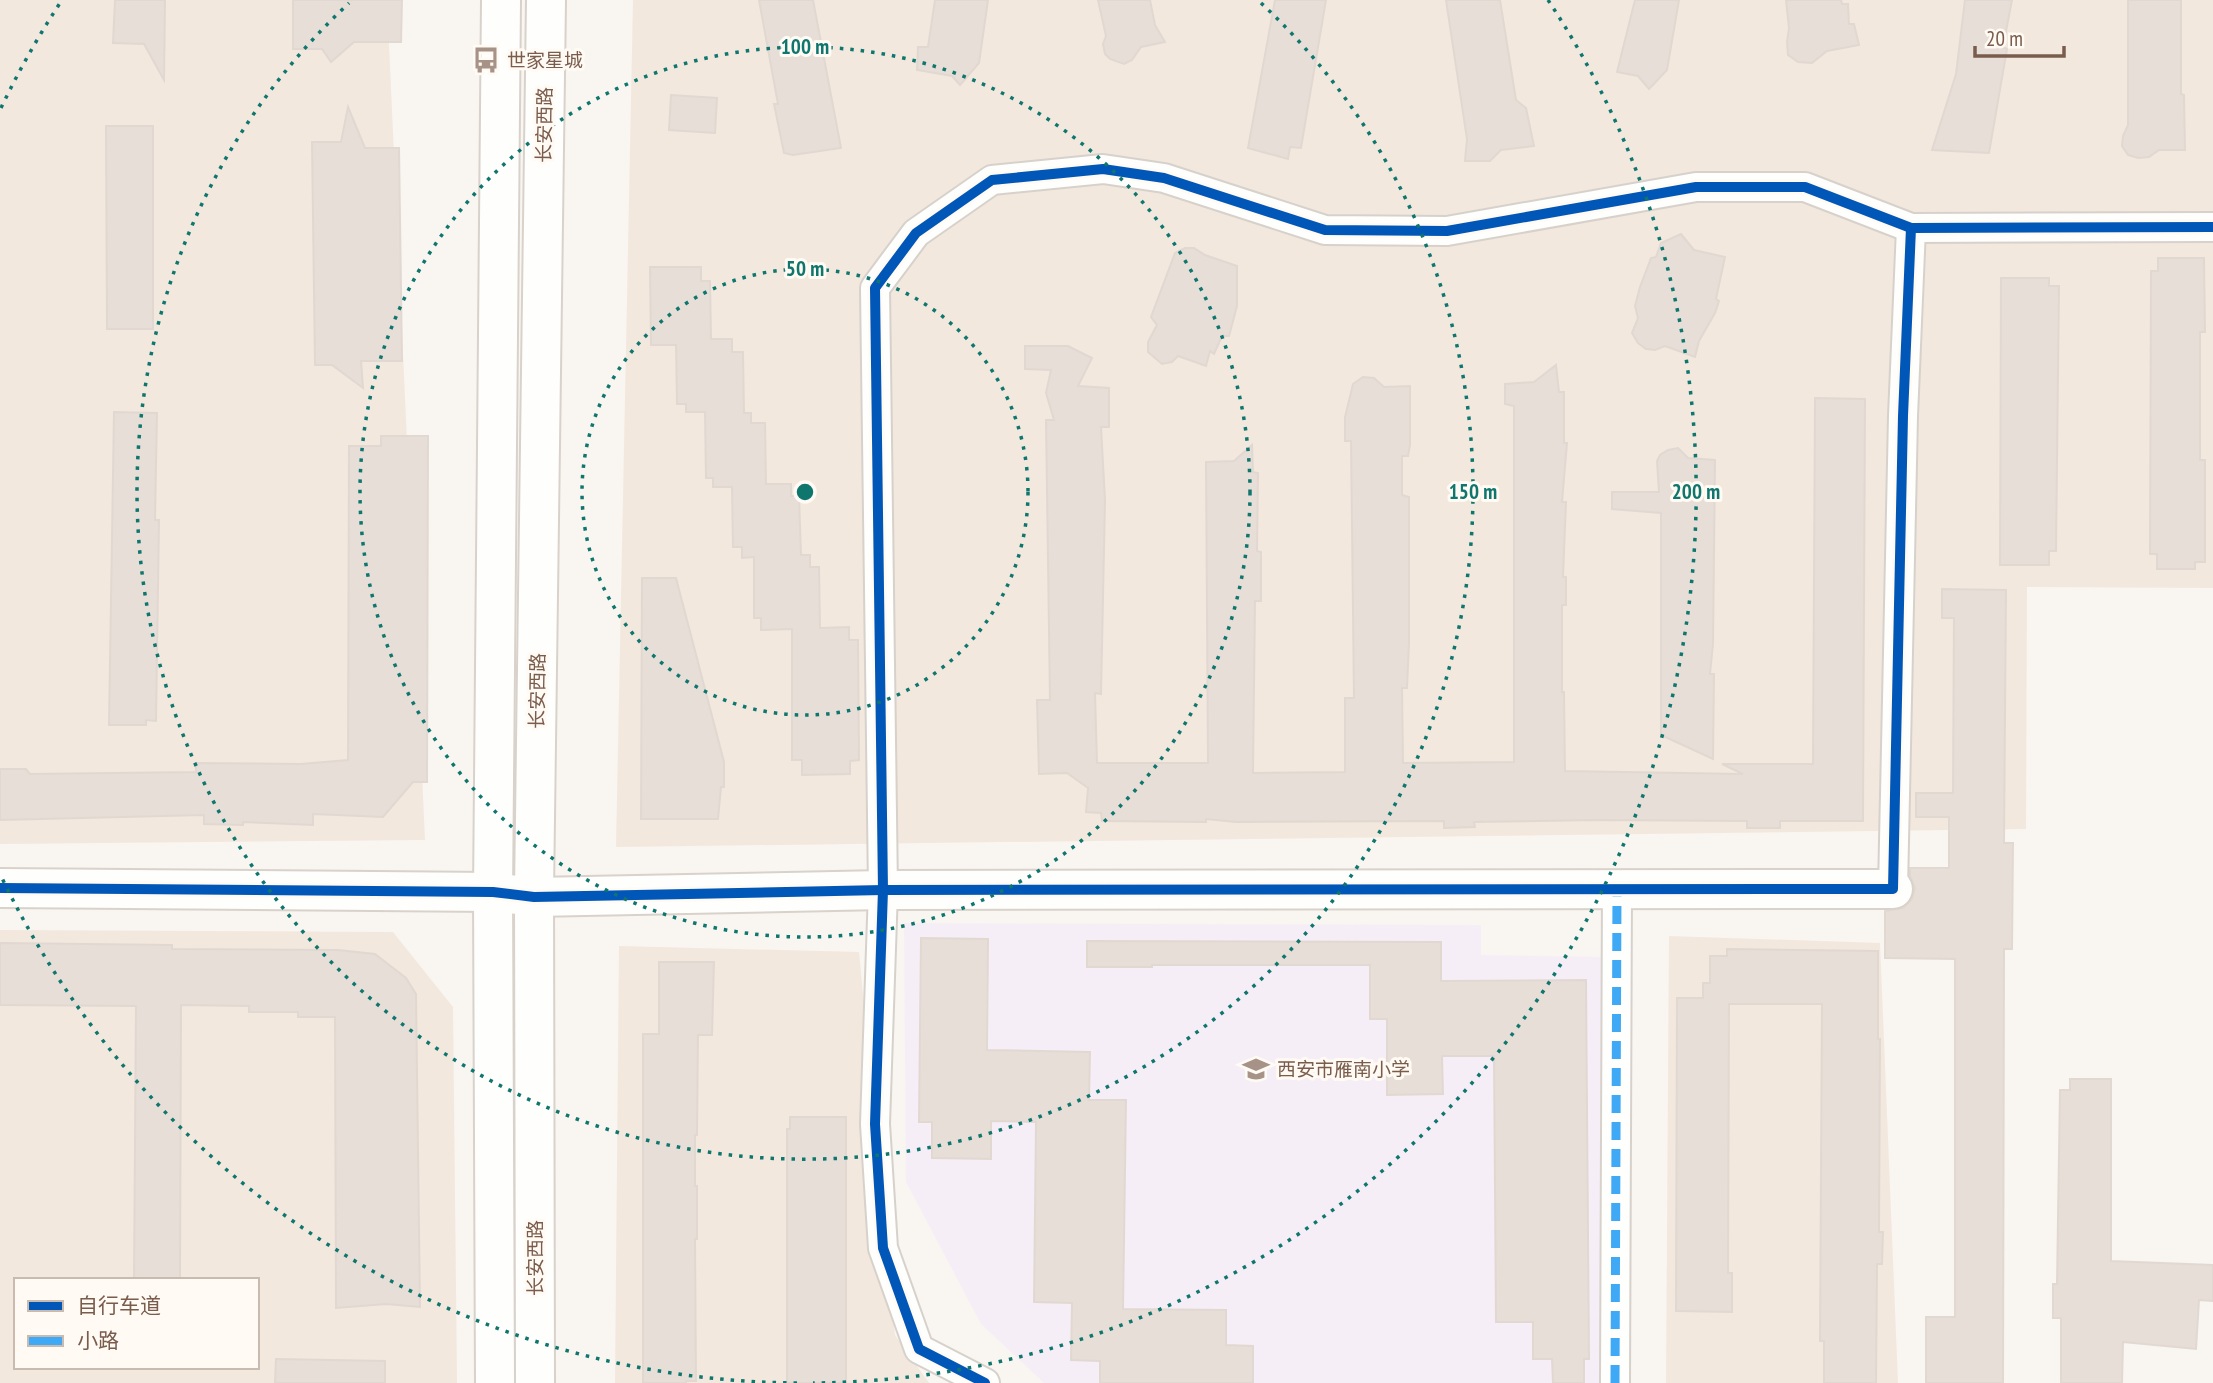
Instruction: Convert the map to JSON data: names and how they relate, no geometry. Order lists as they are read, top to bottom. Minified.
{"streets":{"main road":["长安西路"]},"places":{"bus stop":["世家星城"],"school or university":["西安市雁南小学"]},"legend":["自行车道","小路"],"scale_bar":"20 m","rings":["100 m","50 m","150 m","200 m"]}
